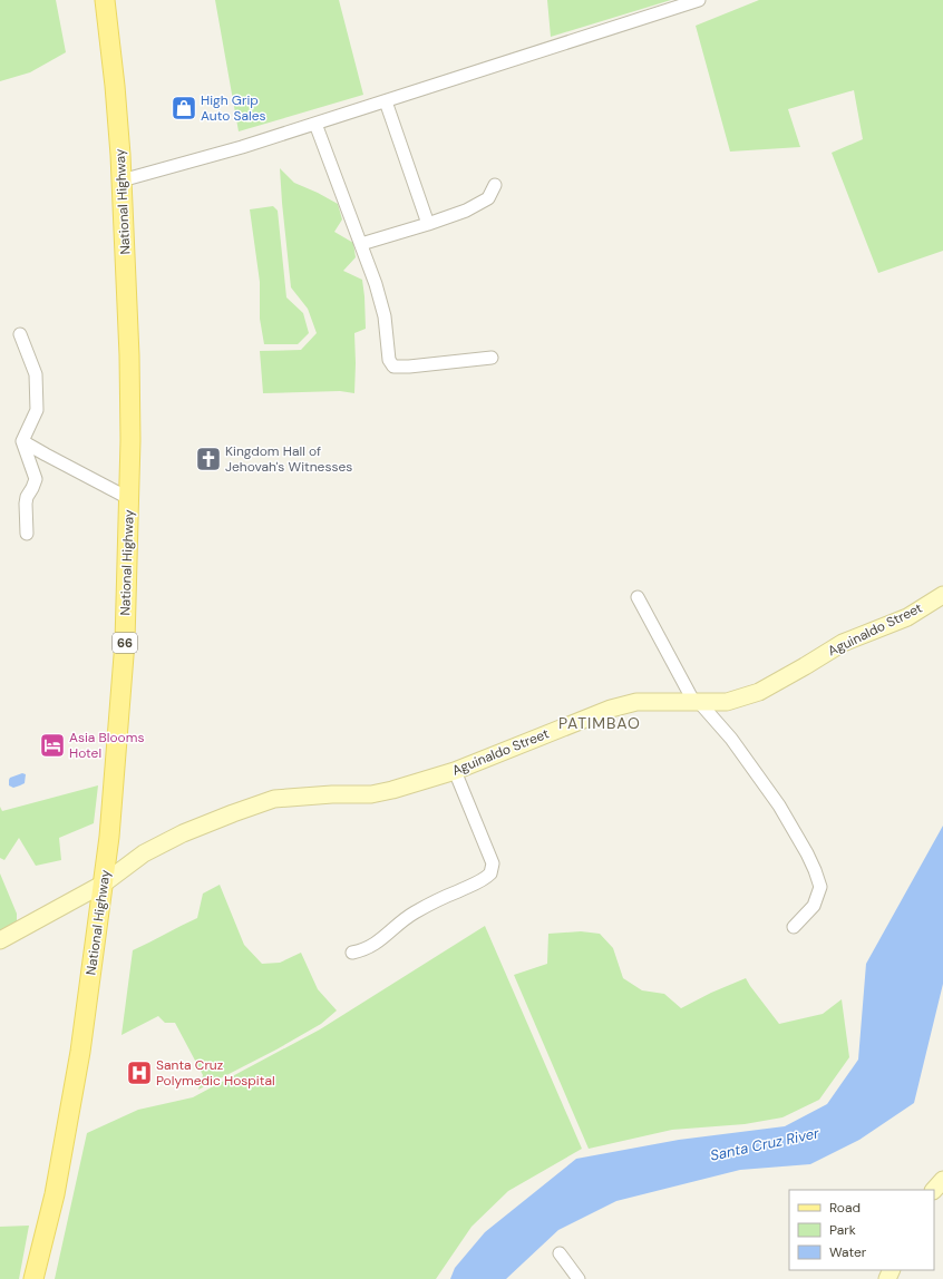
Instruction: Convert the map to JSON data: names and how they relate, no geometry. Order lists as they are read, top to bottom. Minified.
{"streets":{"main road":["National Highway","66"],"street":["Aguinaldo Street"]},"crossings":[["National Highway","Aguinaldo Street"]],"districts":["PATIMBAO"],"water":["Santa Cruz River"],"places":{"shop":["High Grip Auto Sales"],"church":["Kingdom Hall of Jehovah's Witnesses"],"hotel":["Asia Blooms Hotel"],"hospital":["Santa Cruz Polymedic Hospital"]},"legend":["Road","Park","Water"]}
